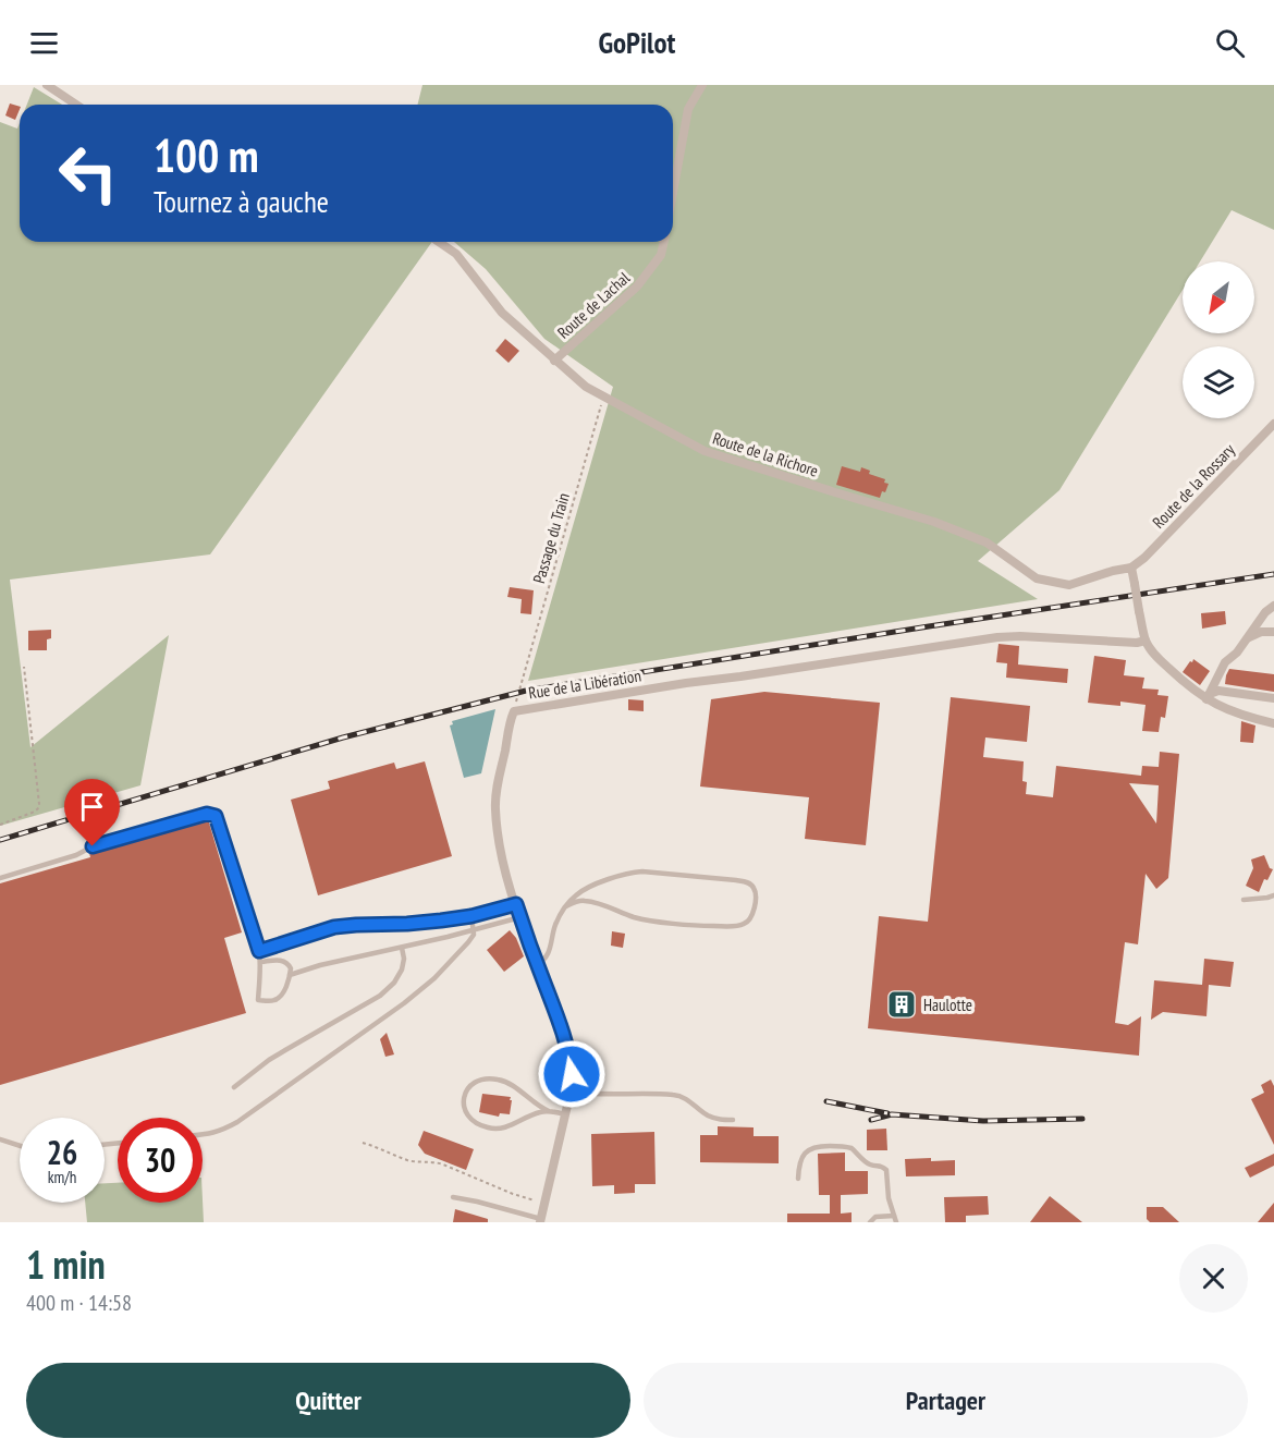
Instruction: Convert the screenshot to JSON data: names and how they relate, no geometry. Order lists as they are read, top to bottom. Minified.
{"streets":{"street":["Route de Lachal","Route de la Richore","Route de la Rossary","Rue de la Libération"],"path":["Passage du Train"]},"crossings":[["Route de Lachal","Route de la Richore"],["Route de la Richore","Route de la Rossary"],["Route de la Richore","Passage du Train"],["Passage du Train","Rue de la Libération"]],"places":{"building":["Haulotte"]},"north":"bottom left","page":{"header":"GoPilot","turn":["100 m","Tournez à gauche"],"speed":"26 km/h","limit":"30","heading":["1 min","400 m · 14:58"],"buttons":["Quitter","Partager"]}}
